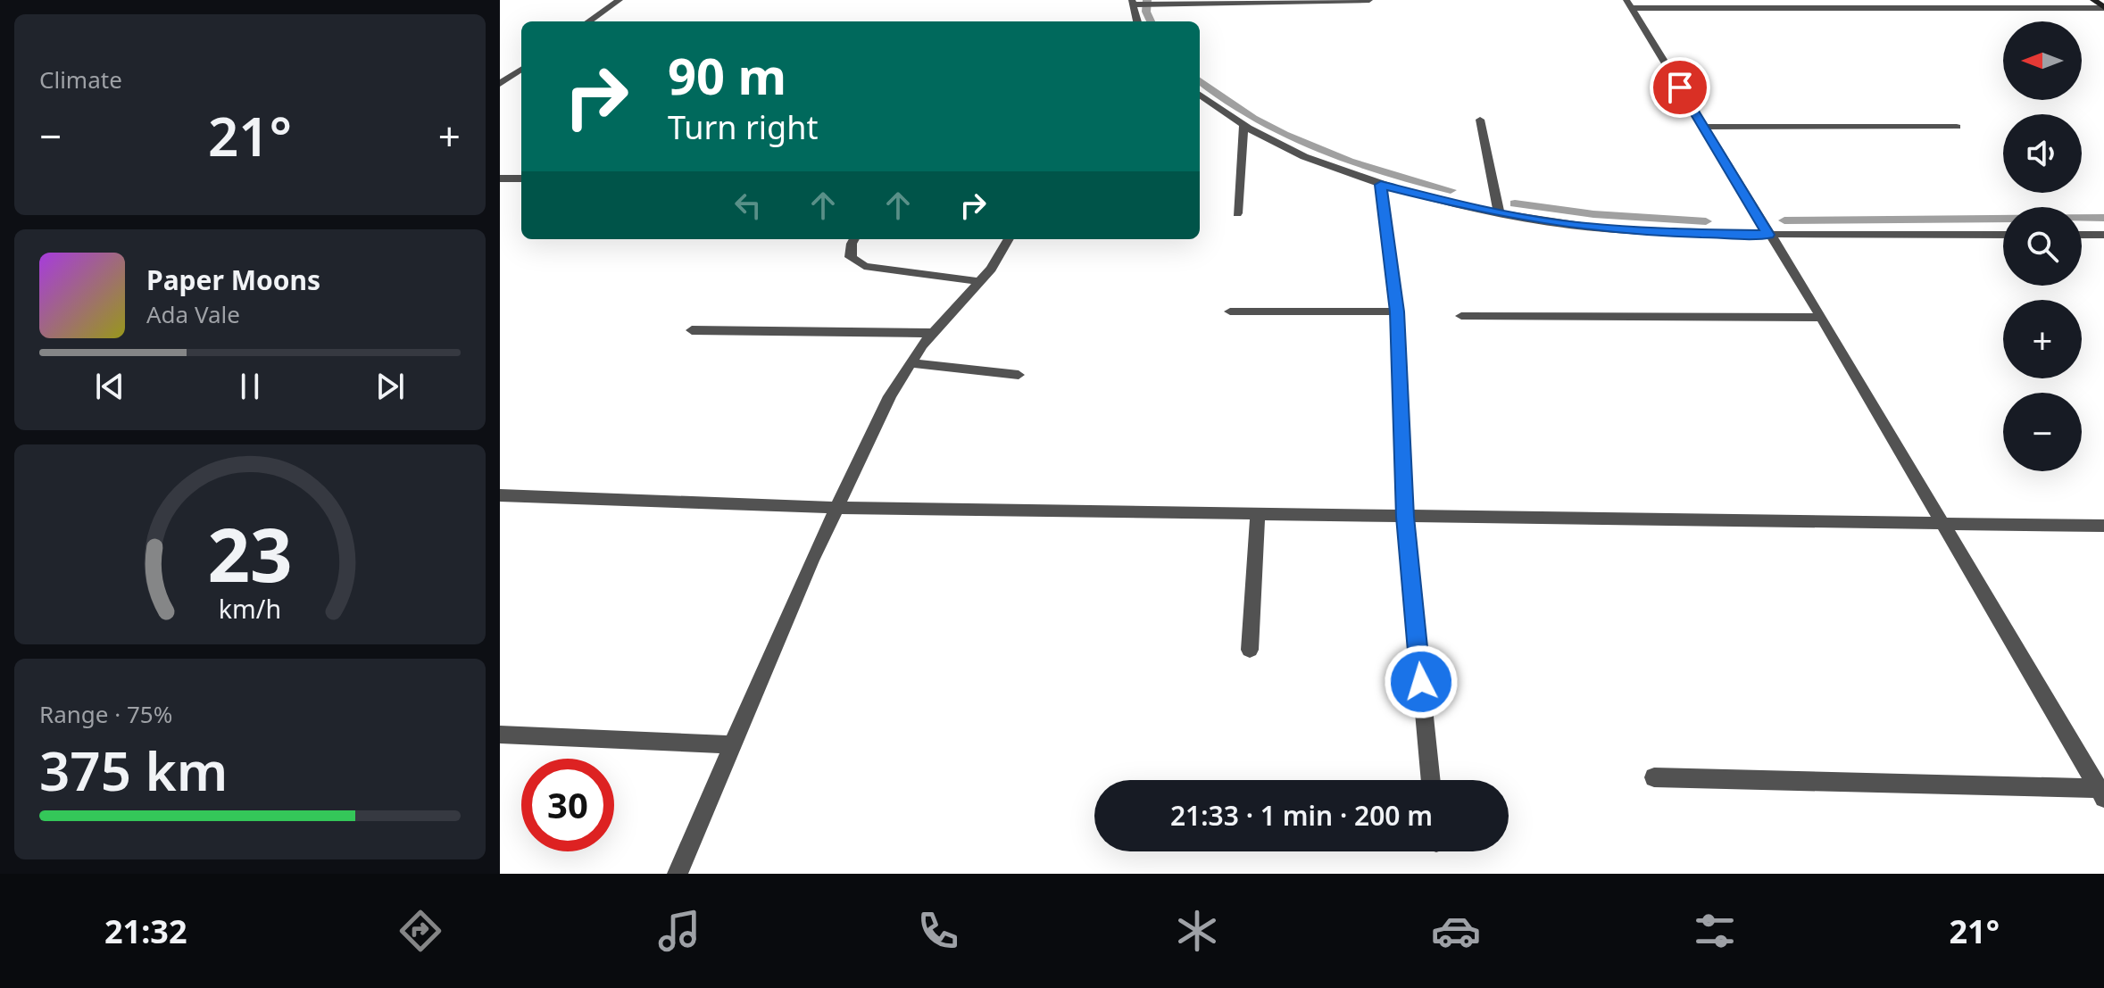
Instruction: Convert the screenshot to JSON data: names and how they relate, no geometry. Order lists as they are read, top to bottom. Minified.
{"north":"left","page":{"tile":["Climate",["Range · 75%","375 km"]],"map_buttons":["+","−"],"turn":["90 m","Turn right"],"heat":["−","21°","+"],"song":["Paper Moons","Ada Vale"],"limit":"30","trip":"21:33 · 1 min · 200 m","tabs":["21:32","21°"],"gauge":["23","km/h"]}}
